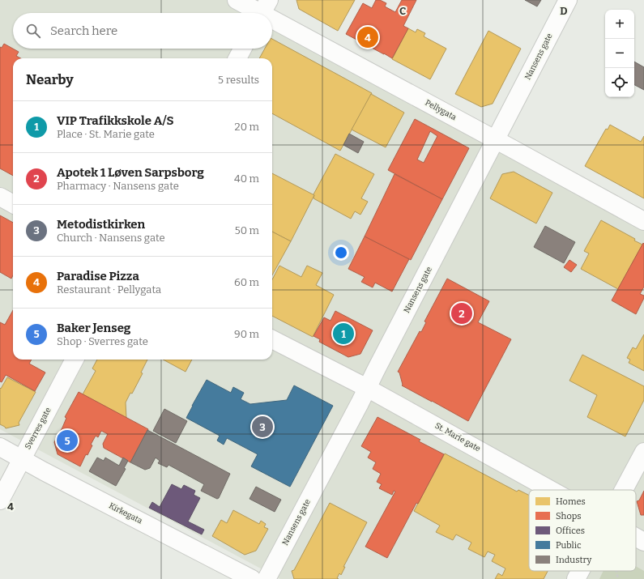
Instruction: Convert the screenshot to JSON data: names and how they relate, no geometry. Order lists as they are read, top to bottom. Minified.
{"streets":{"street":["Nansens gate","Pellygata","Sverres gate","St. Marie gate","Kirkegata"]},"crossings":[["Nansens gate","Pellygata"],["Nansens gate","St. Marie gate"],["Sverres gate","Kirkegata"]],"legend":["Homes","Shops","Offices","Public","Industry"],"page":{"map_buttons":["+","−"],"search":"Search here","pins":["4","2","1","3","5"],"heading":["Nearby","5 results"],"list":[{"mark":"1","name":"VIP Trafikkskole A/S","note":"Place · St. Marie gate","value":"20 m"},{"mark":"2","name":"Apotek 1 Løven Sarpsborg","note":"Pharmacy · Nansens gate","value":"40 m"},{"mark":"3","name":"Metodistkirken","note":"Church · Nansens gate","value":"50 m"},{"mark":"4","name":"Paradise Pizza","note":"Restaurant · Pellygata","value":"60 m"},{"mark":"5","name":"Baker Jenseg","note":"Shop · Sverres gate","value":"90 m"}]},"grid":{"columns":["C","D"],"rows":["4"]}}
